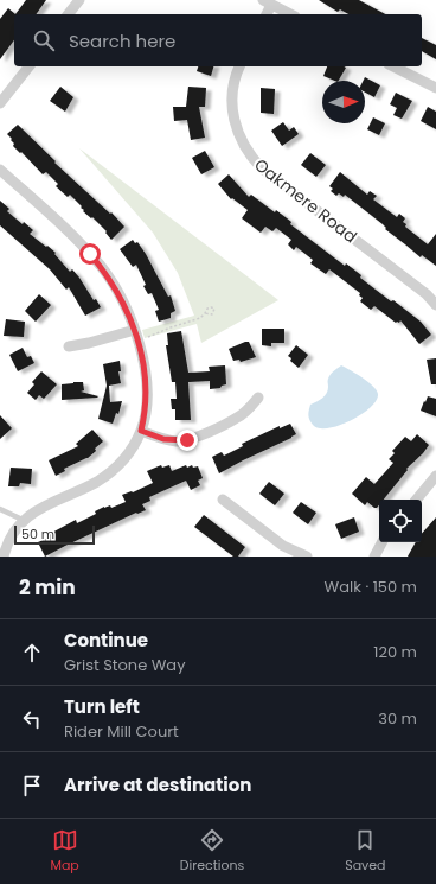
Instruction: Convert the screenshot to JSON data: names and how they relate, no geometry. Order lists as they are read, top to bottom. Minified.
{"streets":{"street":["Oakmere Road"]},"scale_bar":"50 m","north":"right","page":{"search":"Search here","scale":"50 m","heading":["2 min","Walk · 150 m"],"list":[["Continue","Grist Stone Way","120 m"],["Turn left","Rider Mill Court","30 m"],"Arrive at destination"],"nav":["Map","Directions","Saved"]}}
